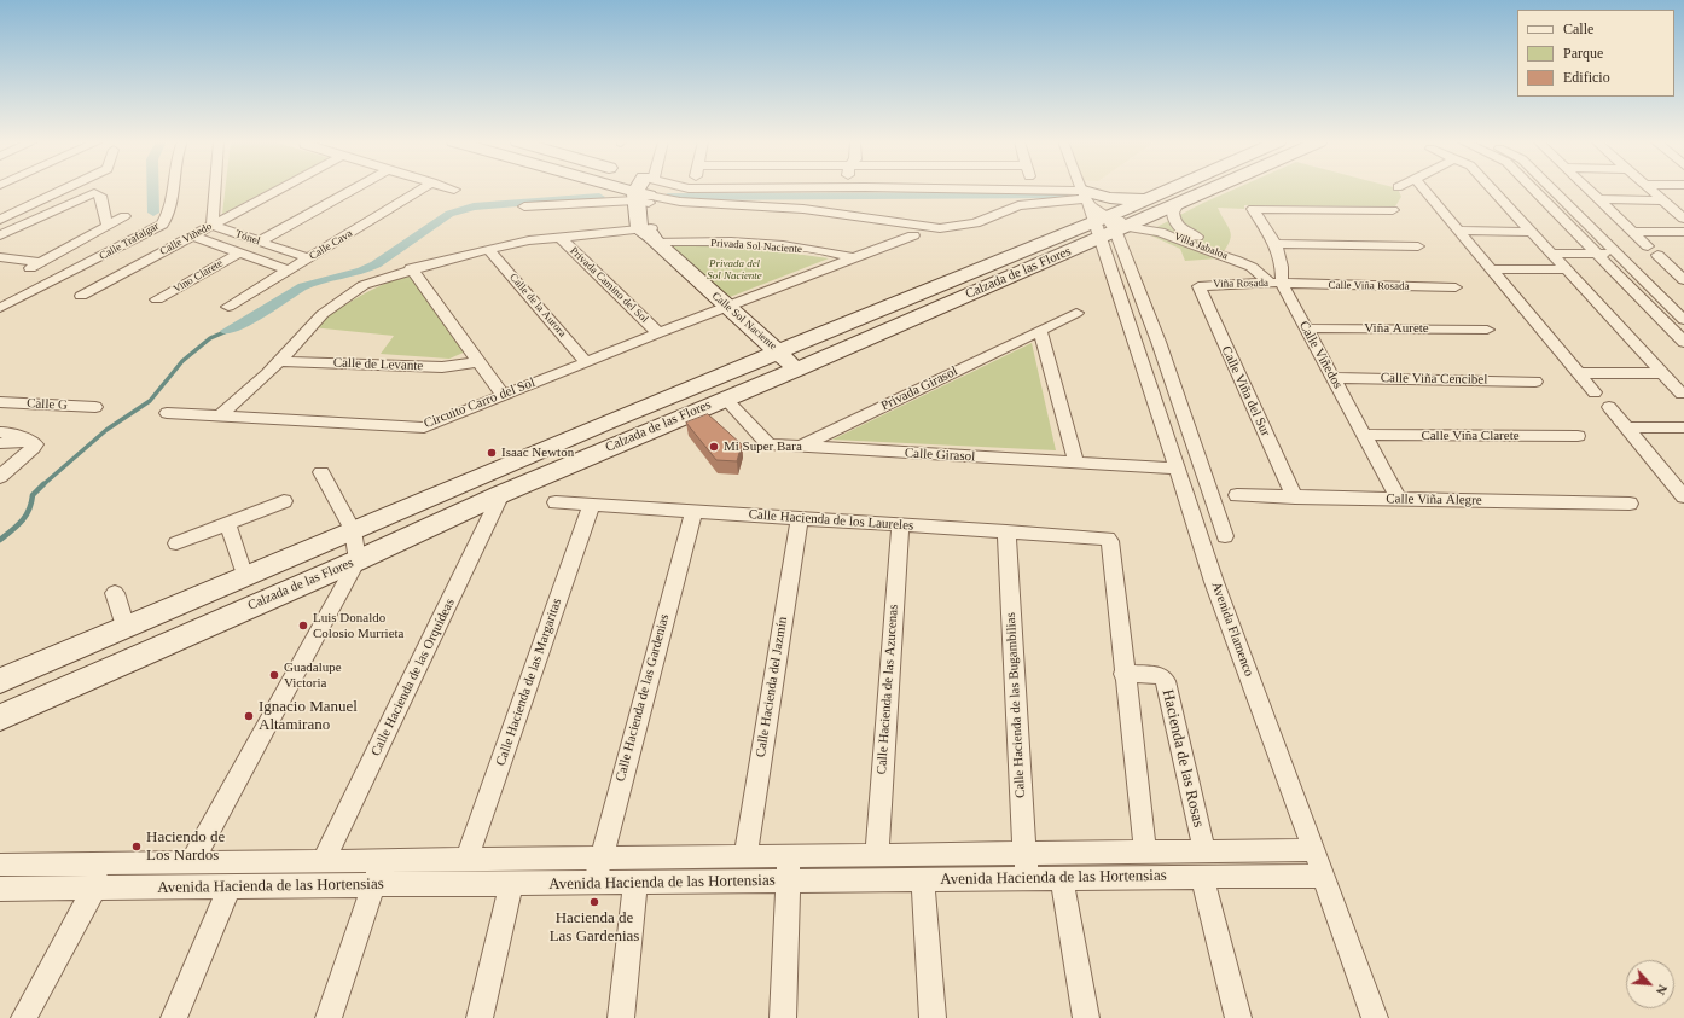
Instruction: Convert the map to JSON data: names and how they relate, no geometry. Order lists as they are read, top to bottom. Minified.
{"streets":{"street":["Tónel","Calle Viñedo","Calle Trafalgar","Calle Cava","Privada Sol Naciente","Villa Jabaloa","Calzada de las Flores","Vino Clarete","Viña Rosada","Privada Camino del Sol","Calle Viña Rosada","Calle de la Aurora","Calle Sol Naciente","Viña Aurete","Calle Viñedos","Calle de Levante","Calle Viña Cencibel","Privada Girasol","Calle Viña del Sur","Circuito Carro del Sol","Calle G","Calle Viña Clarete","Calle Girasol","Calle Viña Alegre","Calle Hacienda de los Laureles","Avenida Flamenco","Calle Hacienda de las Orquídeas","Calle Hacienda de las Margaritas","Calle Hacienda del Jazmín","Calle Hacienda de las Azucenas","Calle Hacienda de las Gardenias","Calle Hacienda de las Bugambilias","Hacienda de las Rosas","Avenida Hacienda de las Hortensias"]},"crossings":[["Tónel","Calle Viñedo"],["Tónel","Calle Cava"],["Tónel","Vino Clarete"],["Privada Sol Naciente","Calle Sol Naciente"],["Villa Jabaloa","Calzada de las Flores"],["Villa Jabaloa","Viña Rosada"],["Villa Jabaloa","Calle Viña Rosada"],["Villa Jabaloa","Calle Viñedos"],["Villa Jabaloa","Avenida Flamenco"],["Calzada de las Flores","Calle Sol Naciente"],["Calzada de las Flores","Calle Girasol"],["Calzada de las Flores","Avenida Flamenco"],["Calzada de las Flores","Calle Hacienda de las Orquídeas"],["Viña Rosada","Calle Viña Rosada"],["Viña Rosada","Calle Viñedos"],["Viña Rosada","Calle Viña del Sur"],["Privada Camino del Sol","Circuito Carro del Sol"],["Calle Viña Rosada","Calle Viñedos"],["Calle de la Aurora","Circuito Carro del Sol"],["Calle Sol Naciente","Circuito Carro del Sol"],["Viña Aurete","Calle Viñedos"],["Calle Viñedos","Calle Viña Cencibel"],["Calle Viñedos","Calle Viña Clarete"],["Calle Viñedos","Calle Viña Alegre"],["Privada Girasol","Calle Girasol"],["Calle Viña del Sur","Calle Viña Alegre"],["Calle Girasol","Avenida Flamenco"],["Calle Hacienda de los Laureles","Calle Hacienda de las Margaritas"],["Calle Hacienda de los Laureles","Calle Hacienda del Jazmín"],["Calle Hacienda de los Laureles","Calle Hacienda de las Azucenas"],["Calle Hacienda de los Laureles","Calle Hacienda de las Gardenias"],["Calle Hacienda de los Laureles","Calle Hacienda de las Bugambilias"],["Calle Hacienda de los Laureles","Hacienda de las Rosas"],["Avenida Flamenco","Avenida Hacienda de las Hortensias"],["Calle Hacienda de las Orquídeas","Avenida Hacienda de las Hortensias"],["Calle Hacienda de las Margaritas","Avenida Hacienda de las Hortensias"],["Calle Hacienda del Jazmín","Avenida Hacienda de las Hortensias"],["Calle Hacienda de las Azucenas","Avenida Hacienda de las Hortensias"],["Calle Hacienda de las Gardenias","Avenida Hacienda de las Hortensias"],["Calle Hacienda de las Bugambilias","Avenida Hacienda de las Hortensias"],["Hacienda de las Rosas","Avenida Hacienda de las Hortensias"]],"parks":["Privada del Sol Naciente"],"places":["Mi Super Bara","Isaac Newton","Luis Donaldo Colosio Murrieta","Guadalupe Victoria","Ignacio Manuel Altamirano","Haciendo de Los Nardos","Hacienda de Las Gardenias"],"legend":["Calle","Parque","Edificio"],"north":"bottom right"}
